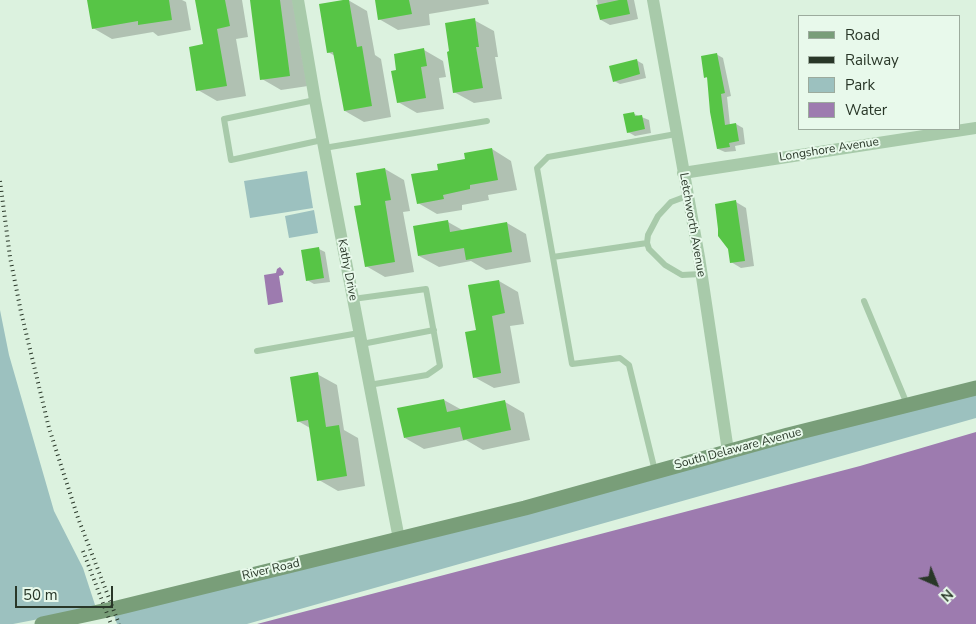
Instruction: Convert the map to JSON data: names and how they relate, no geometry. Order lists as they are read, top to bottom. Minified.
{"streets":{"main road":["South Delaware Avenue","River Road"],"street":["Longshore Avenue","Letchworth Avenue","Kathy Drive"]},"crossings":[["Longshore Avenue","Letchworth Avenue"],["Letchworth Avenue","South Delaware Avenue"],["Kathy Drive","River Road"],["South Delaware Avenue","River Road"]],"legend":["Road","Railway","Park","Water"],"scale_bar":"50 m","north":"bottom right"}
